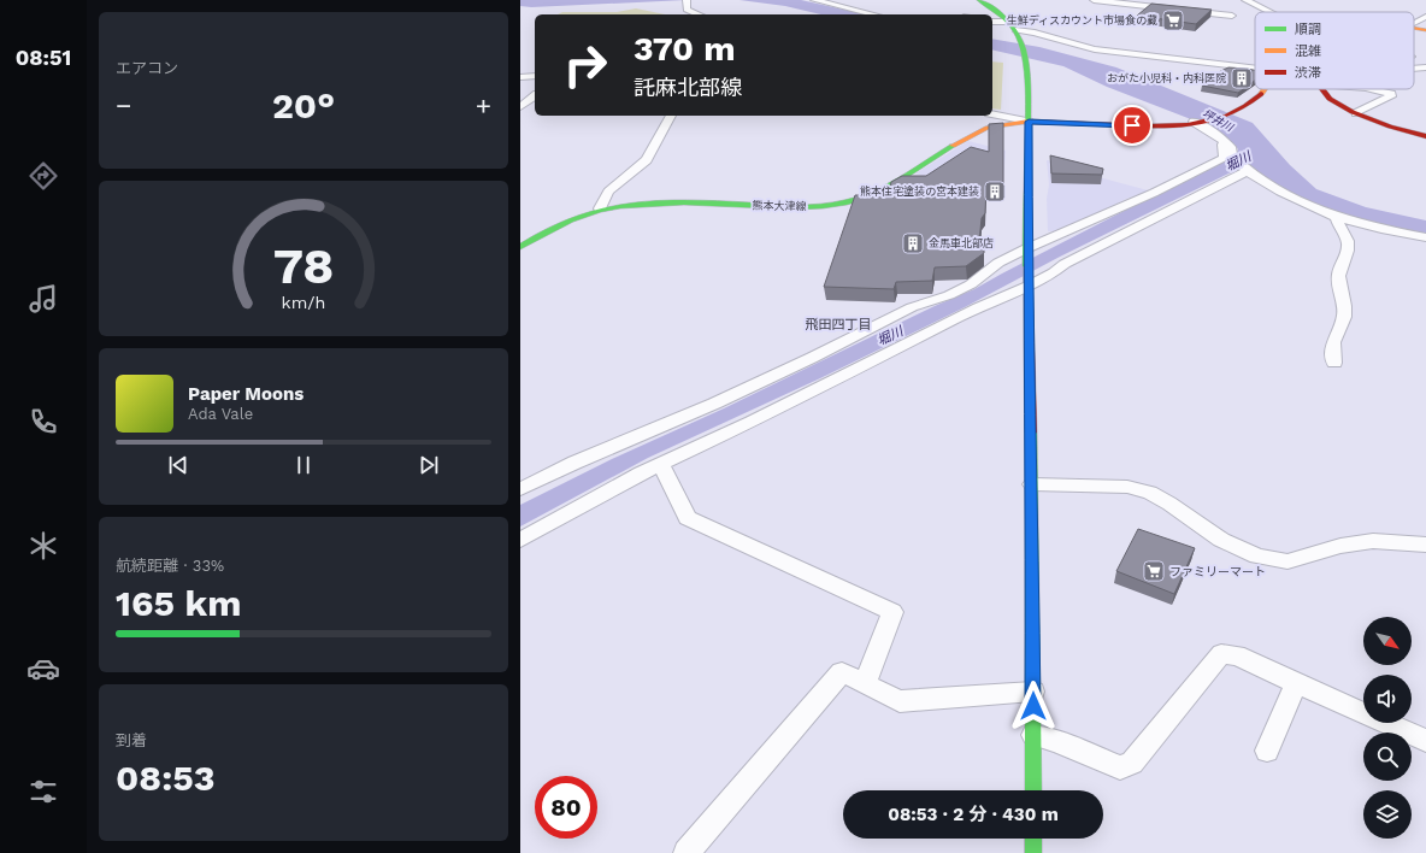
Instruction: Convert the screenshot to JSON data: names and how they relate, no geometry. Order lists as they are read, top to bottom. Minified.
{"streets":{"main road":["熊本大津線"]},"districts":["飛田四丁目"],"water":["坪井川","堀川"],"places":{"supermarket":["生鮮ディスカウント市場食の藏","ファミリーマート"],"building":["おがた小児科・内科医院","熊本住宅塗装の宮本建装","金馬車北部店"]},"legend":["順調","混雑","渋滞"],"north":"bottom right","page":{"tabs":"08:51","tile":["エアコン",["航続距離 · 33%","165 km"],["到着","08:53"]],"turn":["370 m","託麻北部線"],"heat":["−","20°","+"],"song":["Paper Moons","Ada Vale"],"limit":"80","trip":"08:53 · 2 分 · 430 m","gauge":["78","km/h"]}}
